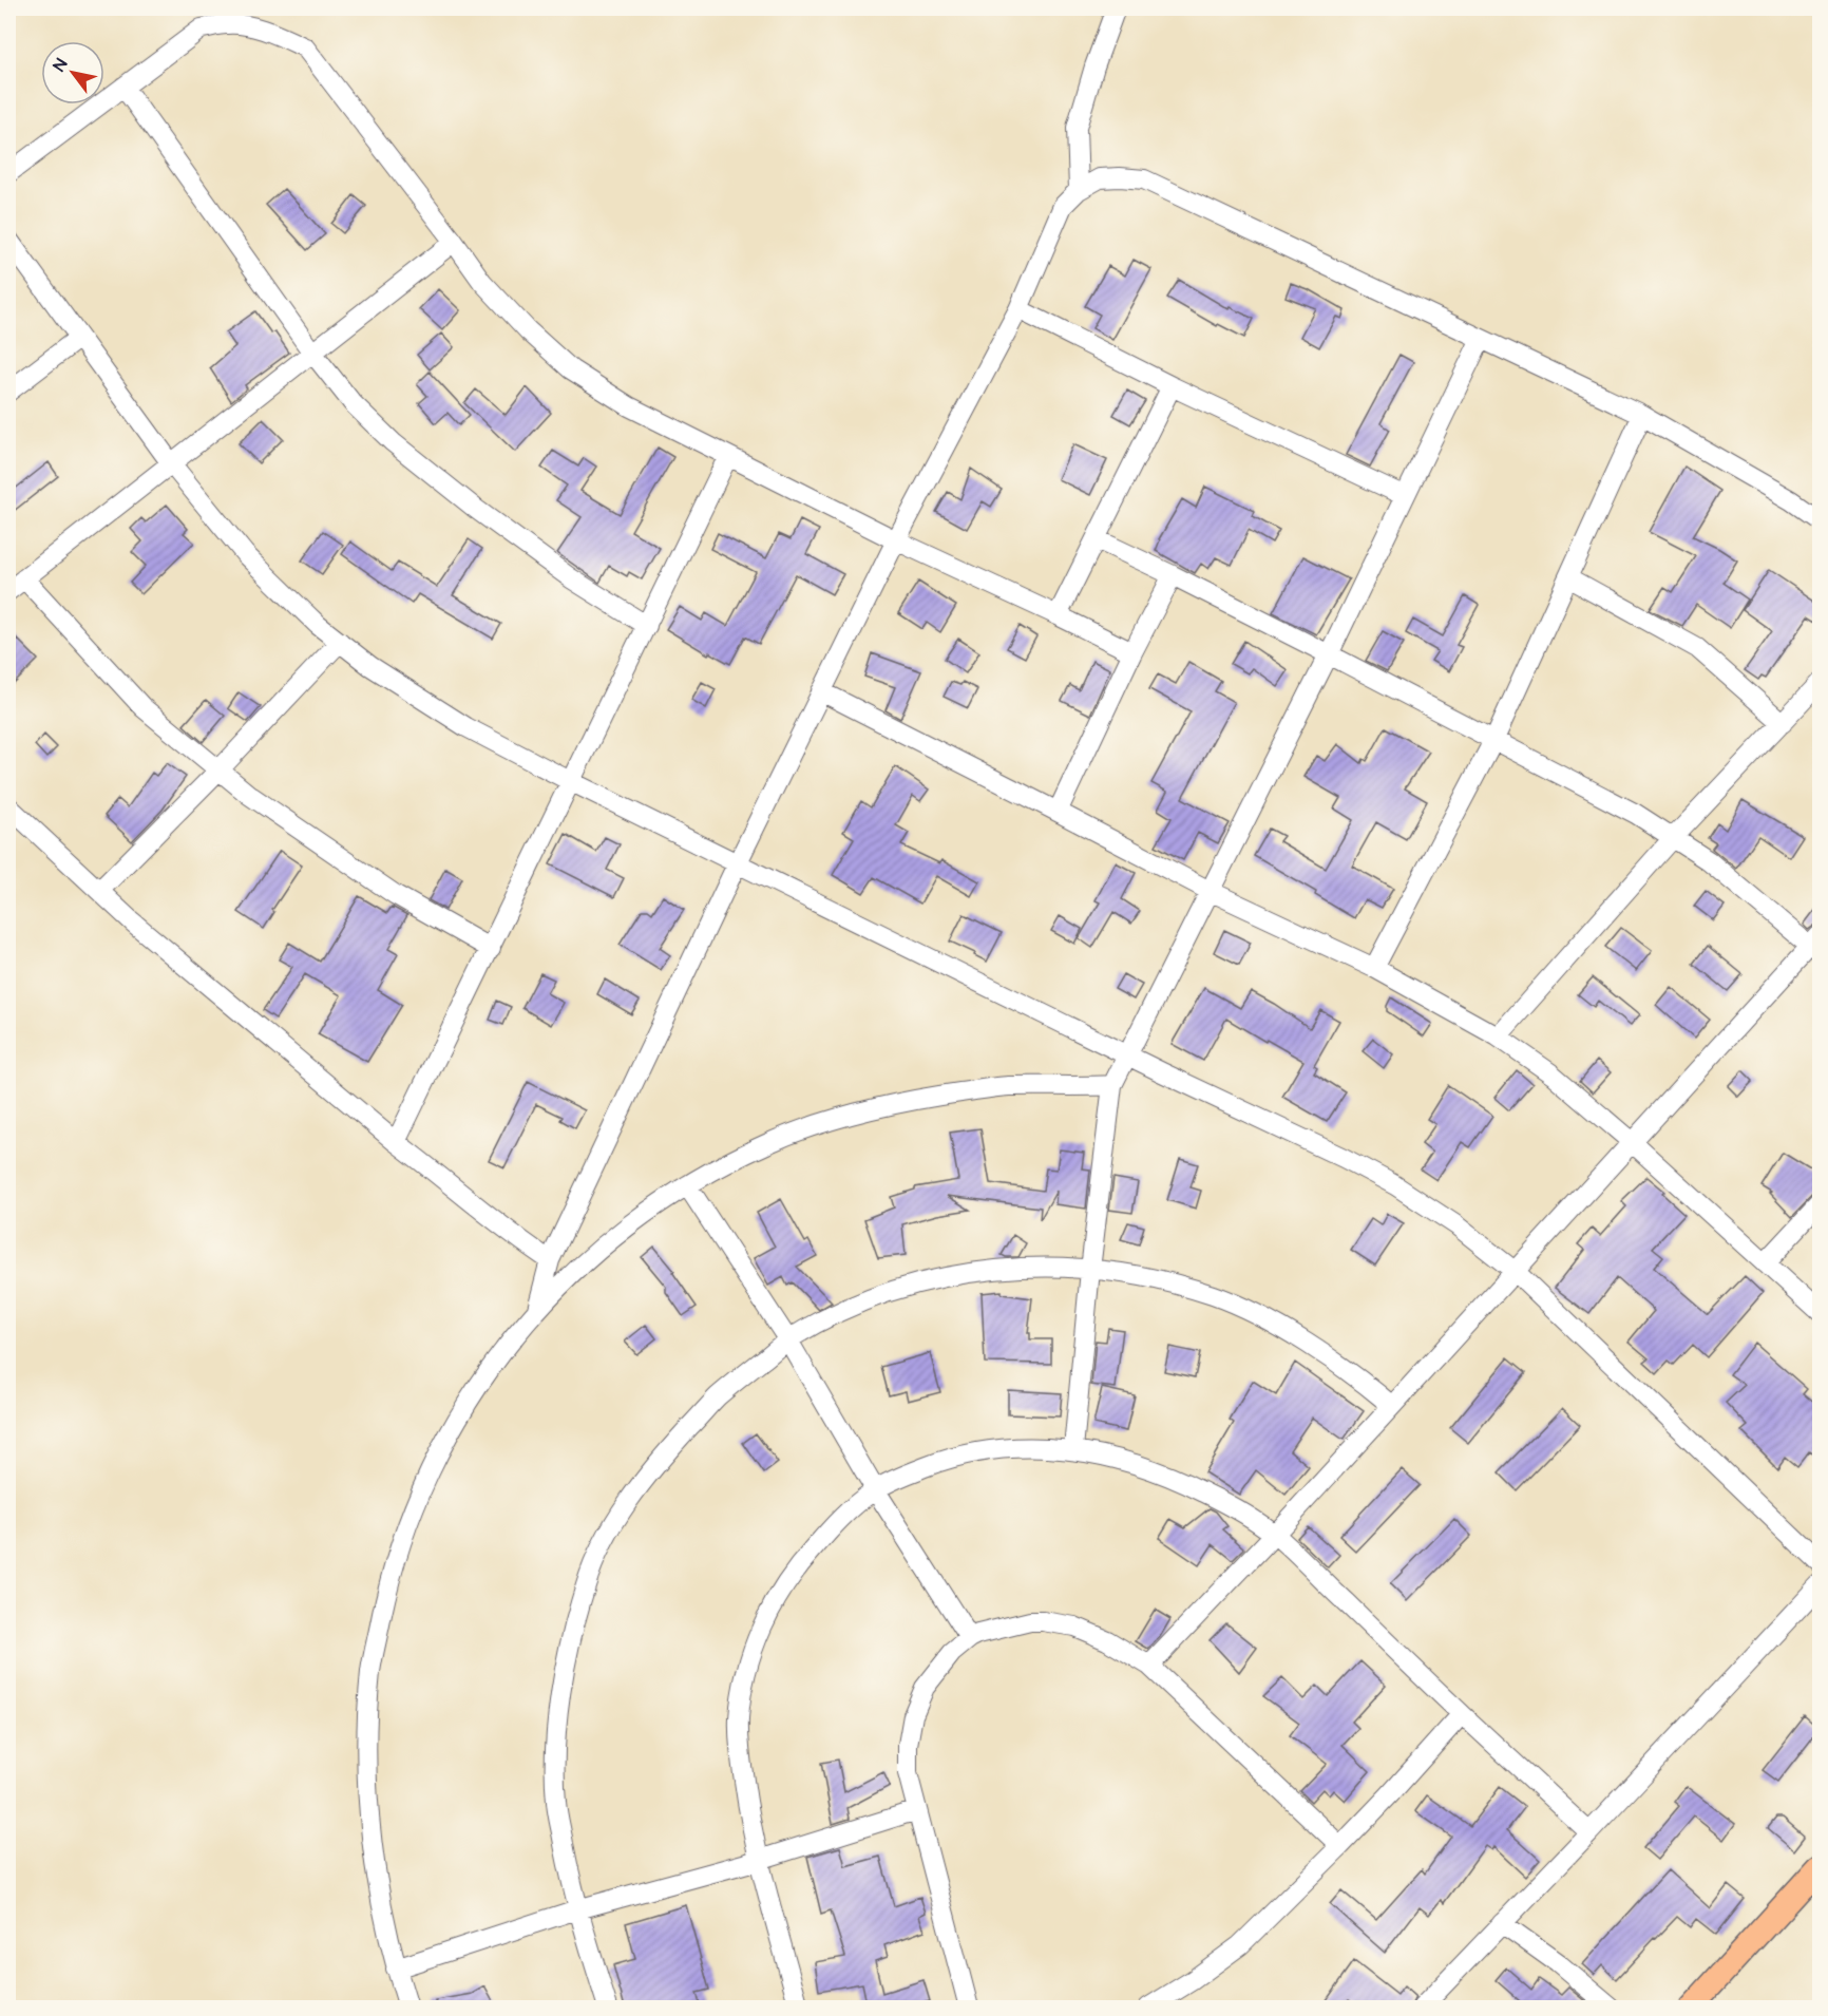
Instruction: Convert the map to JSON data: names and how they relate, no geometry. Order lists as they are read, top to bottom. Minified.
{"north":"top left"}
